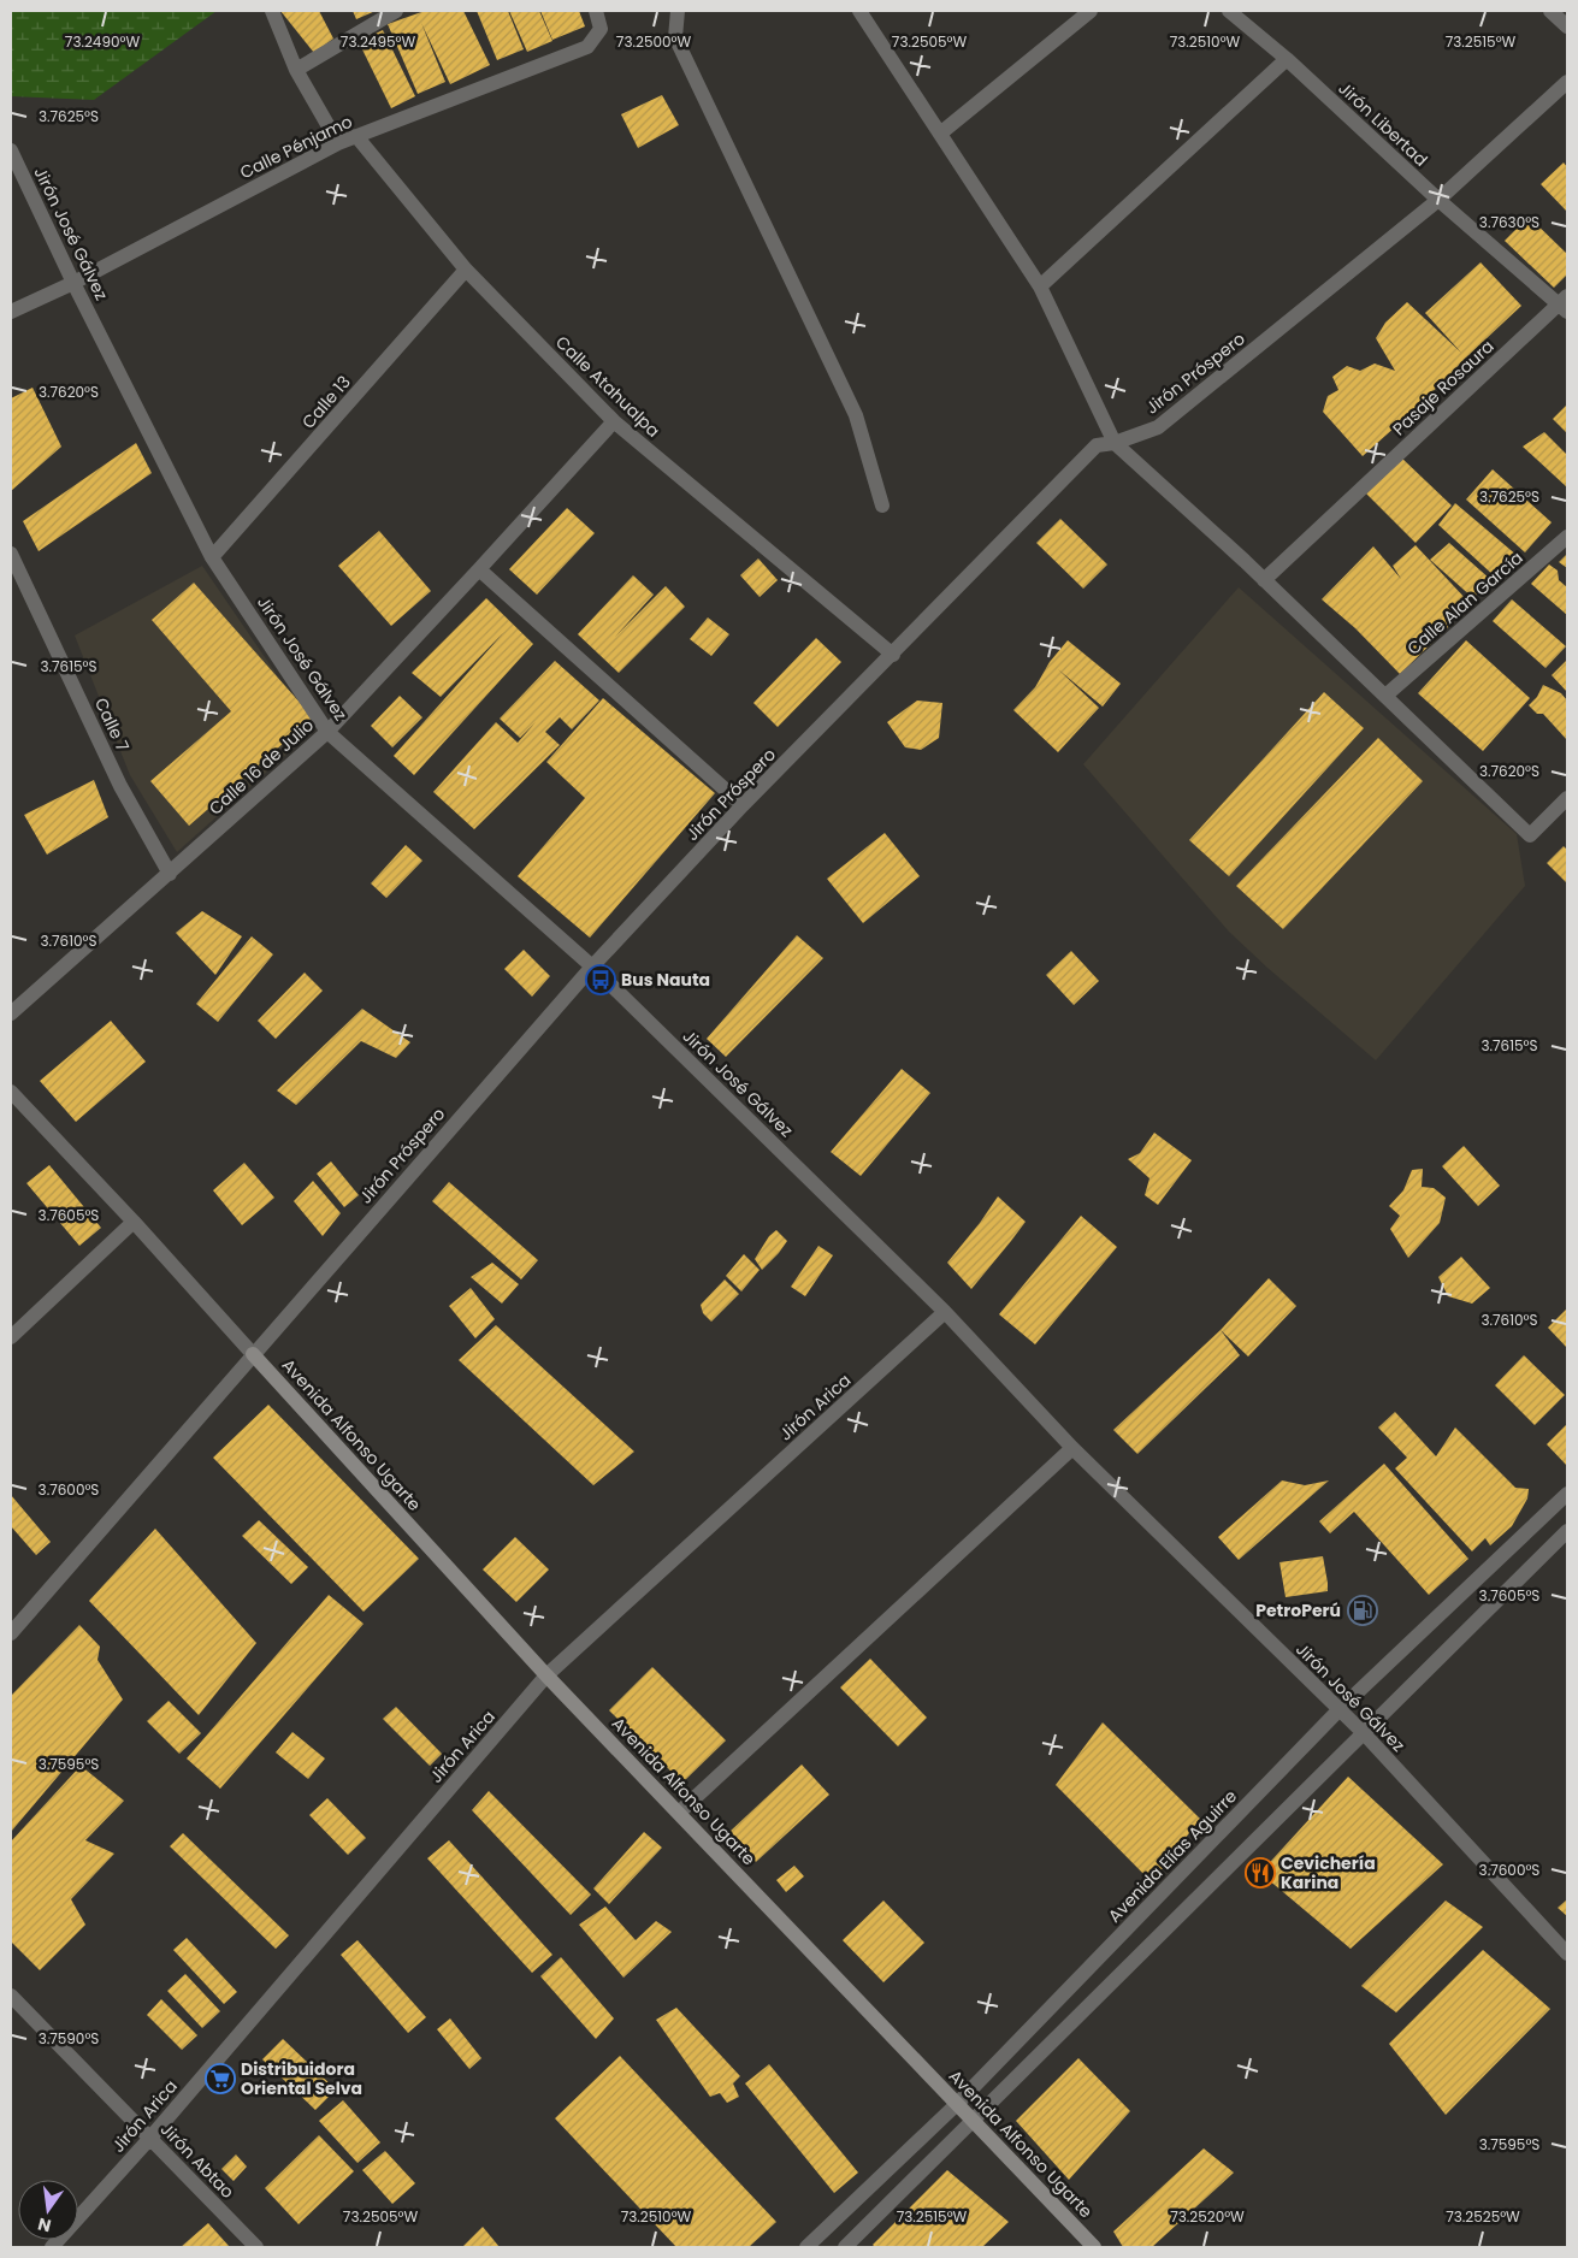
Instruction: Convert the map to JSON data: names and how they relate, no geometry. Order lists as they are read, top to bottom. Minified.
{"streets":{"main road":["Avenida Alfonso Ugarte"],"street":["Jirón Libertad","Calle Pénjamo","Jirón José Gálvez","Jirón Próspero","Calle Atahualpa","Pasaje Rosaura","Calle 13","Calle Alan García","Calle 7","Calle 16 de Julio","Jirón Arica","Avenida Elías Aguirre","Jirón Abtao"]},"crossings":[["Jirón Libertad","Jirón Próspero"],["Jirón Libertad","Pasaje Rosaura"],["Calle Pénjamo","Jirón José Gálvez"],["Calle Pénjamo","Calle Atahualpa"],["Jirón José Gálvez","Jirón Próspero"],["Jirón José Gálvez","Calle 13"],["Jirón José Gálvez","Calle 16 de Julio"],["Jirón José Gálvez","Jirón Arica"],["Jirón José Gálvez","Avenida Elías Aguirre"],["Jirón Próspero","Calle Atahualpa"],["Jirón Próspero","Avenida Alfonso Ugarte"],["Calle Atahualpa","Calle 13"],["Calle Atahualpa","Calle 16 de Julio"],["Calle 7","Calle 16 de Julio"],["Jirón Arica","Avenida Alfonso Ugarte"],["Jirón Arica","Jirón Abtao"],["Avenida Alfonso Ugarte","Avenida Elías Aguirre"]],"places":{"bus stop":["Bus Nauta"],"fuel station":["PetroPerú"],"restaurant":["Cevichería Karina"],"supermarket":["Distribuidora Oriental Selva"]},"north":"bottom","coordinates":["73.2490°W","73.2495°W","73.2500°W","73.2505°W","73.2510°W","73.2515°W","3.7625°S","3.7630°S","3.7620°S","3.7615°S","3.7610°S","3.7605°S","3.7600°S","3.7595°S","3.7590°S","73.2520°W","73.2525°W"]}
